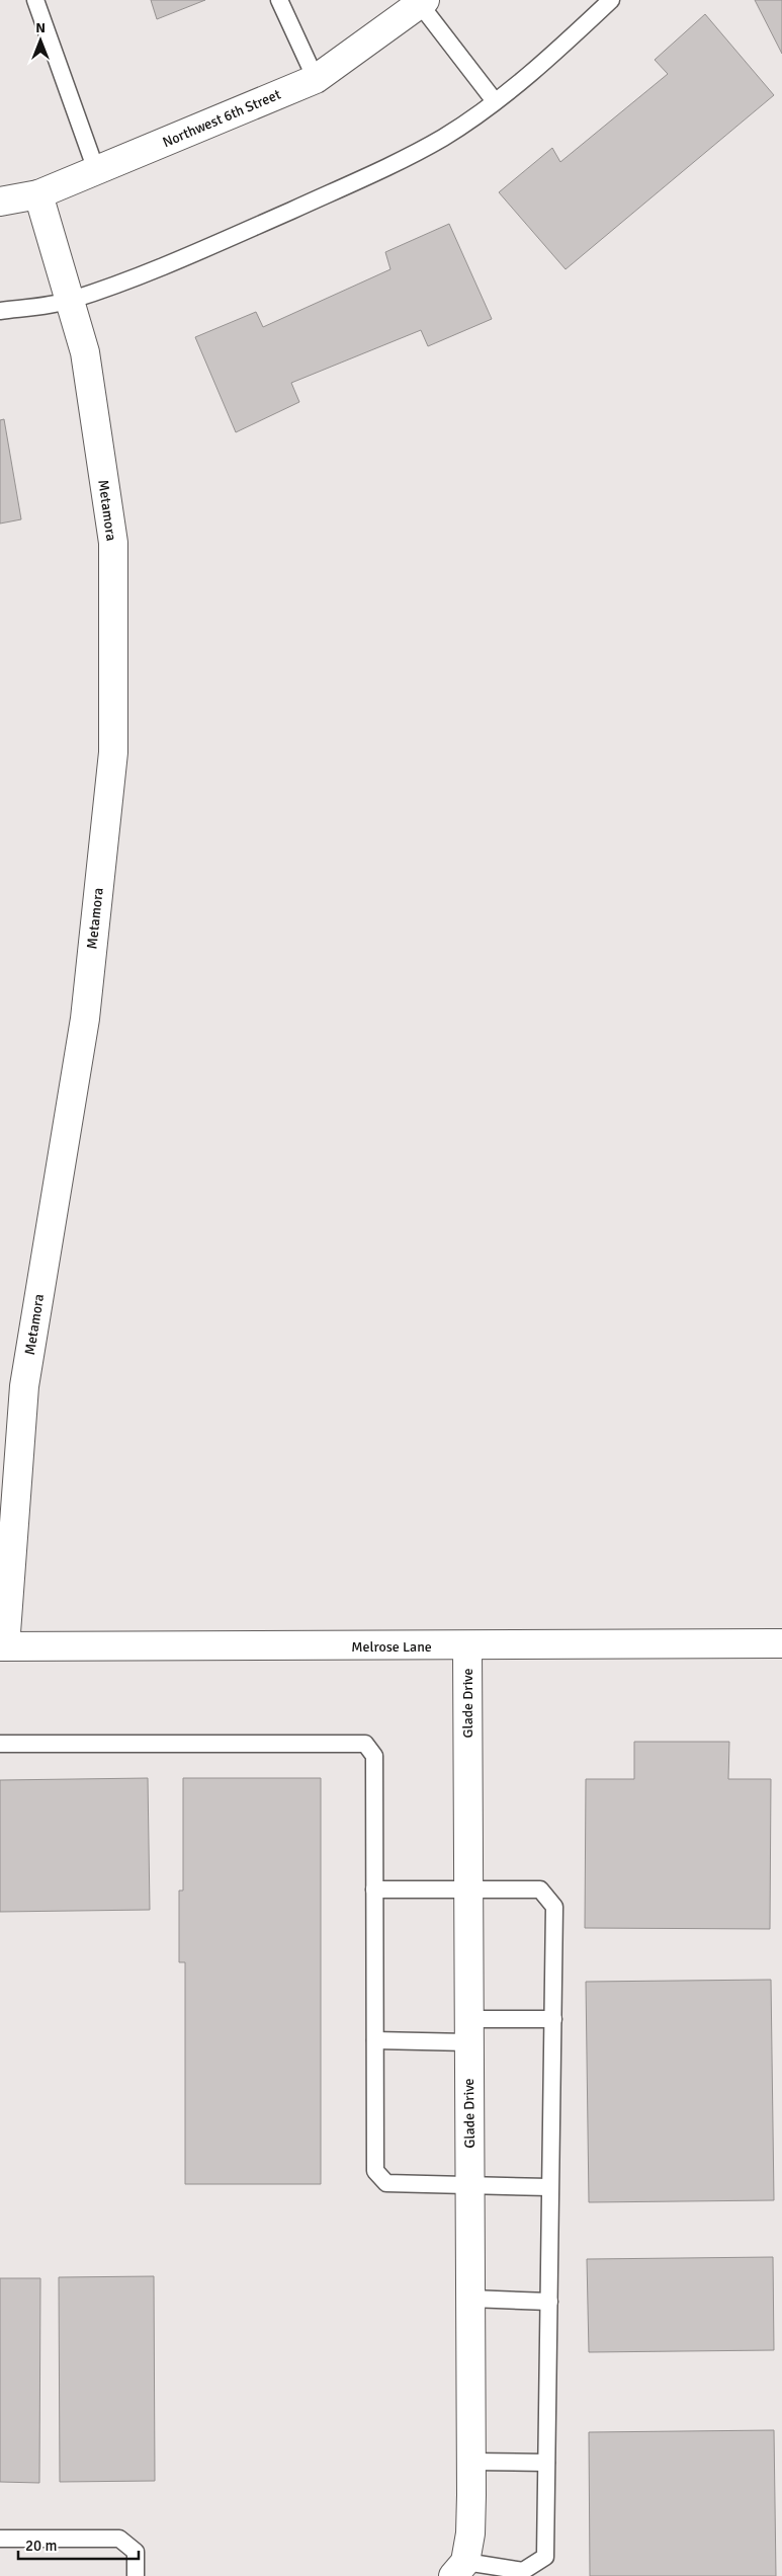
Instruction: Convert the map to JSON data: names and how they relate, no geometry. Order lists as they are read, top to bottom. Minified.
{"streets":{"street":["Northwest 6th Street","Metamora","Melrose Lane","Glade Drive"]},"crossings":[["Northwest 6th Street","Metamora"],["Metamora","Melrose Lane"],["Melrose Lane","Glade Drive"]],"scale_bar":"20 m","north":"top"}
